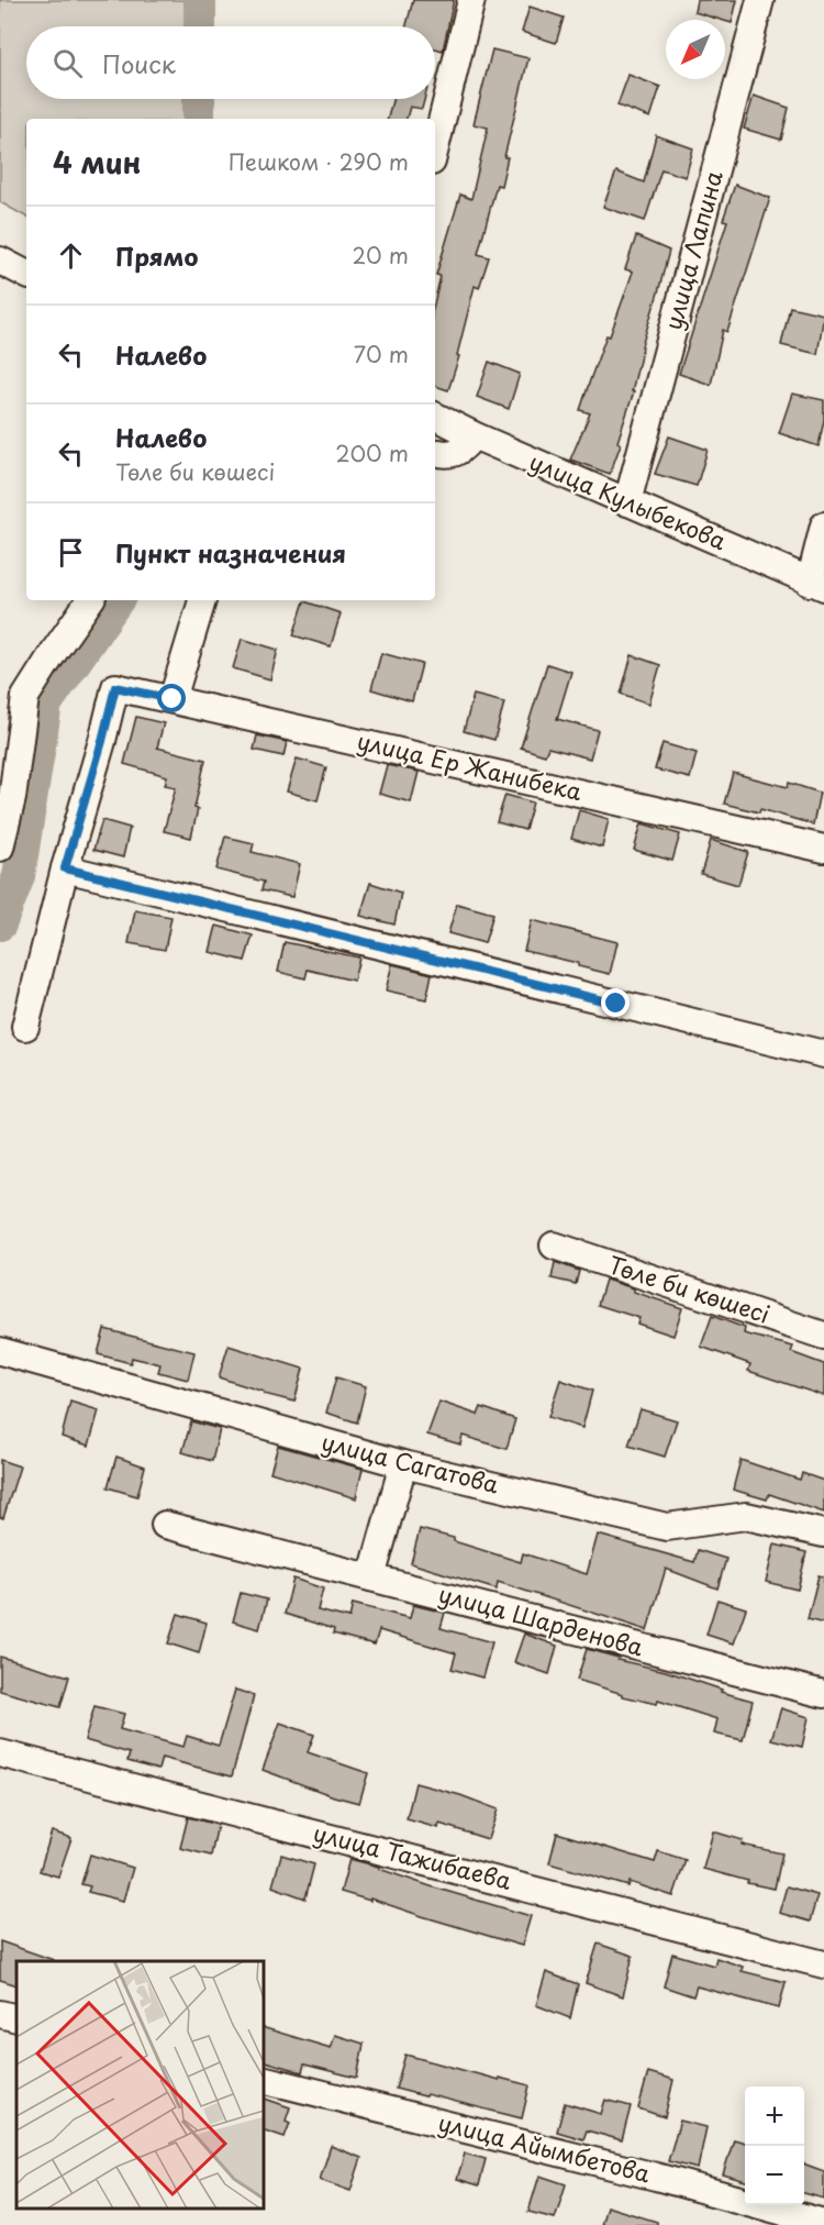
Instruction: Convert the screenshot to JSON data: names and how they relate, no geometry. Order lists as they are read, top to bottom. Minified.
{"streets":{"street":["улица Лапина","улица Кулыбекова","улица Ер Жанибека","Төле би көшесі","улица Сагатова","улица Шарденова","улица Тажибаева","улица Айымбетова"]},"crossings":[["улица Лапина","улица Кулыбекова"]],"north":"bottom left","page":{"search":"Поиск","heading":["4 мин","Пешком · 290 m"],"list":[["Прямо","20 m"],["Налево","70 m"],["Налево","Төле би көшесі","200 m"],"Пункт назначения"],"map_buttons":["+","−"]}}
